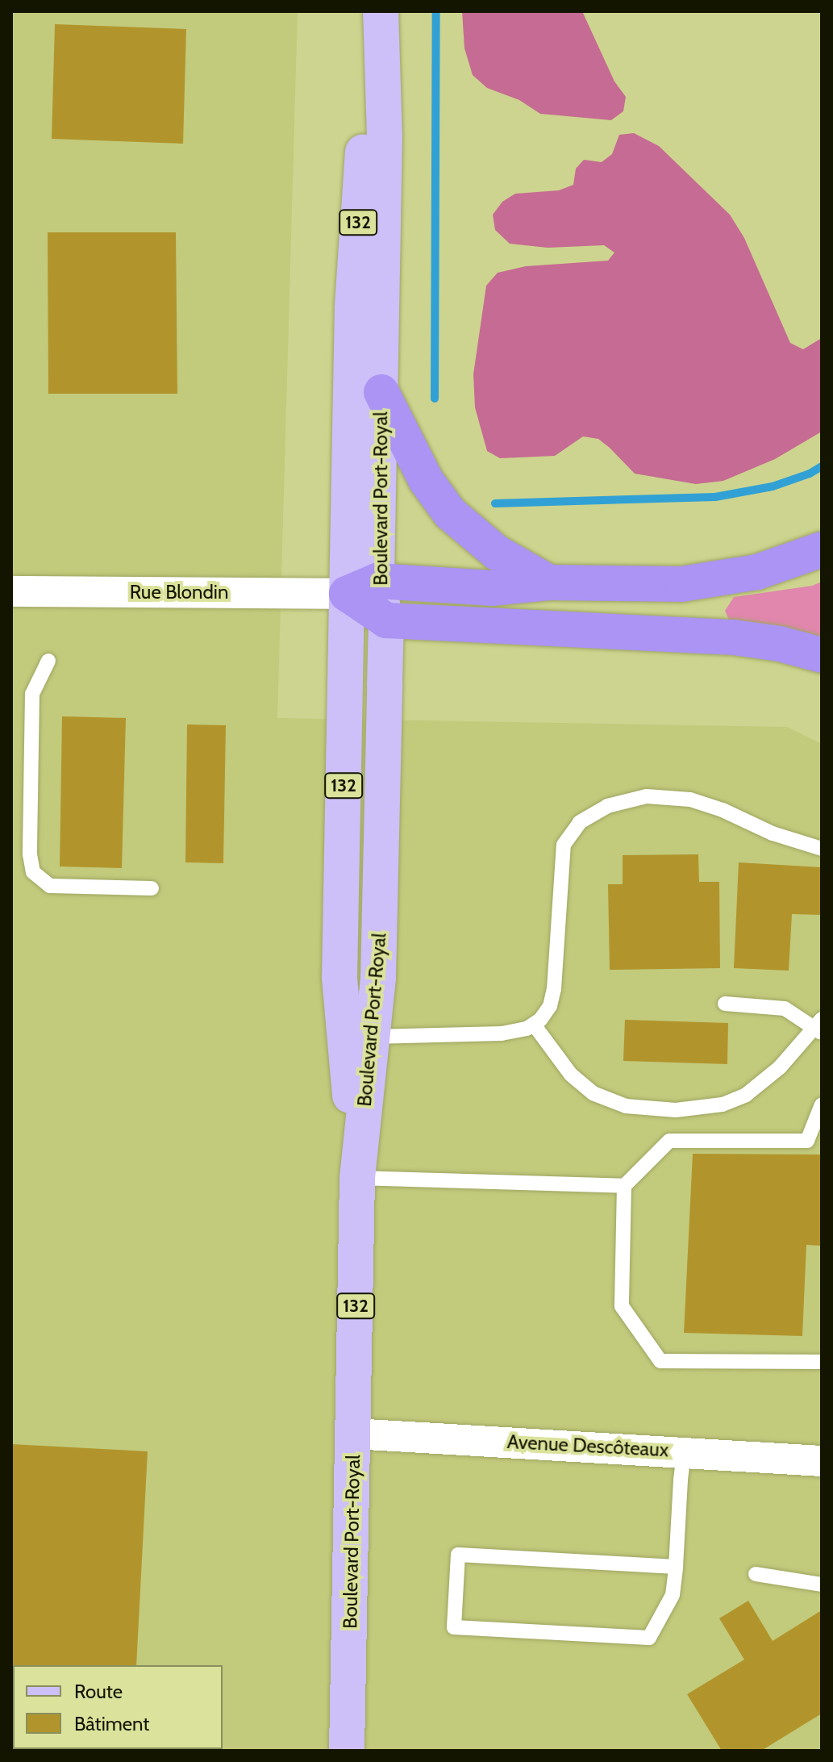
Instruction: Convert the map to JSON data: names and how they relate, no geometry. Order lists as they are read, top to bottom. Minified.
{"streets":{"main road":["132","Boulevard Port-Royal"],"street":["Rue Blondin","Avenue Descôteaux"]},"crossings":[["Boulevard Port-Royal","Rue Blondin"],["Boulevard Port-Royal","Avenue Descôteaux"]],"legend":["Route","Bâtiment"]}
